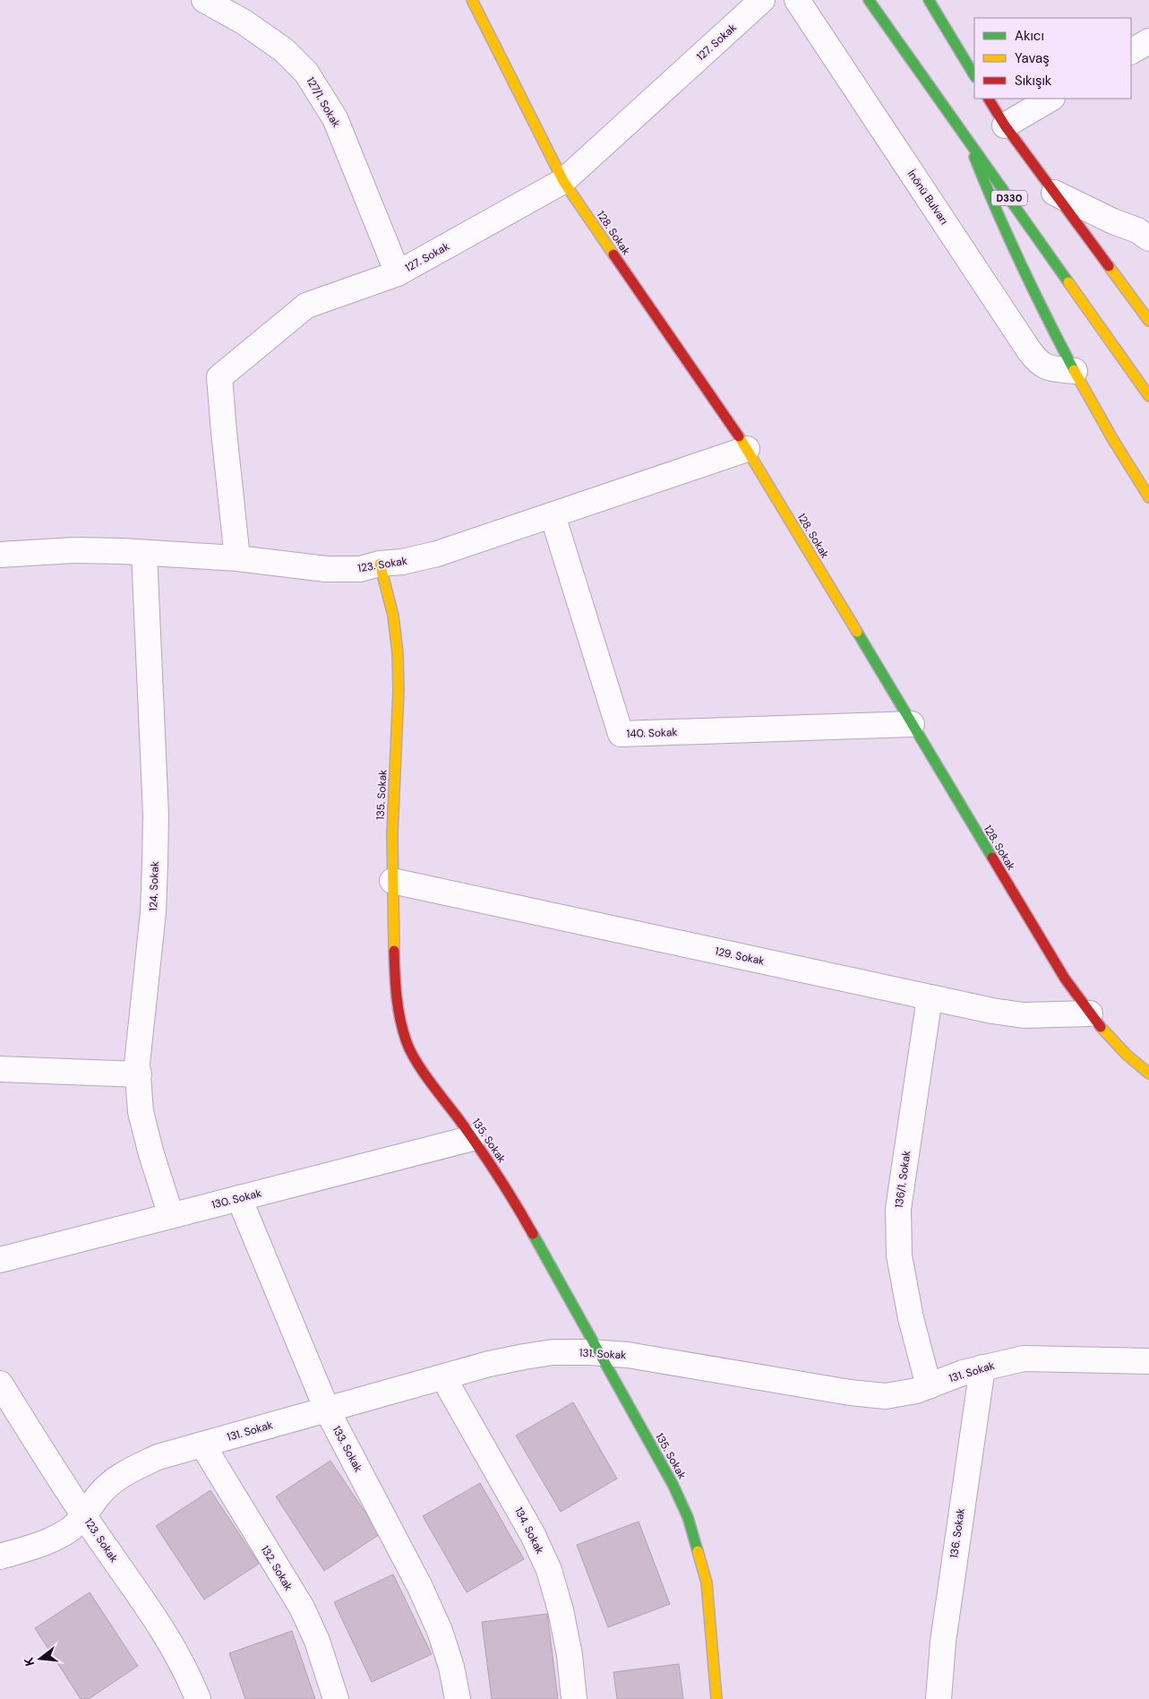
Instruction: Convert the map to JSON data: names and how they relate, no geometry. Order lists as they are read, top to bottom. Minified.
{"streets":{"main road":["D330","128. Sokak","135. Sokak"],"street":["127. Sokak","127/1. Sokak","İnönü Bulvarı","123. Sokak","140. Sokak","124. Sokak","129. Sokak","136/1. Sokak","130. Sokak","131. Sokak","133. Sokak","134. Sokak","136. Sokak","132. Sokak"]},"crossings":[["127. Sokak","127/1. Sokak"],["127. Sokak","128. Sokak"],["127. Sokak","123. Sokak"],["128. Sokak","123. Sokak"],["128. Sokak","140. Sokak"],["128. Sokak","129. Sokak"],["123. Sokak","140. Sokak"],["123. Sokak","135. Sokak"],["123. Sokak","124. Sokak"],["123. Sokak","131. Sokak"],["135. Sokak","129. Sokak"],["135. Sokak","130. Sokak"],["135. Sokak","131. Sokak"],["124. Sokak","130. Sokak"],["129. Sokak","136/1. Sokak"],["136/1. Sokak","131. Sokak"],["130. Sokak","133. Sokak"],["131. Sokak","133. Sokak"],["131. Sokak","134. Sokak"],["131. Sokak","136. Sokak"],["131. Sokak","132. Sokak"]],"legend":["Akıcı","Yavaş","Sıkışık"],"north":"left"}
